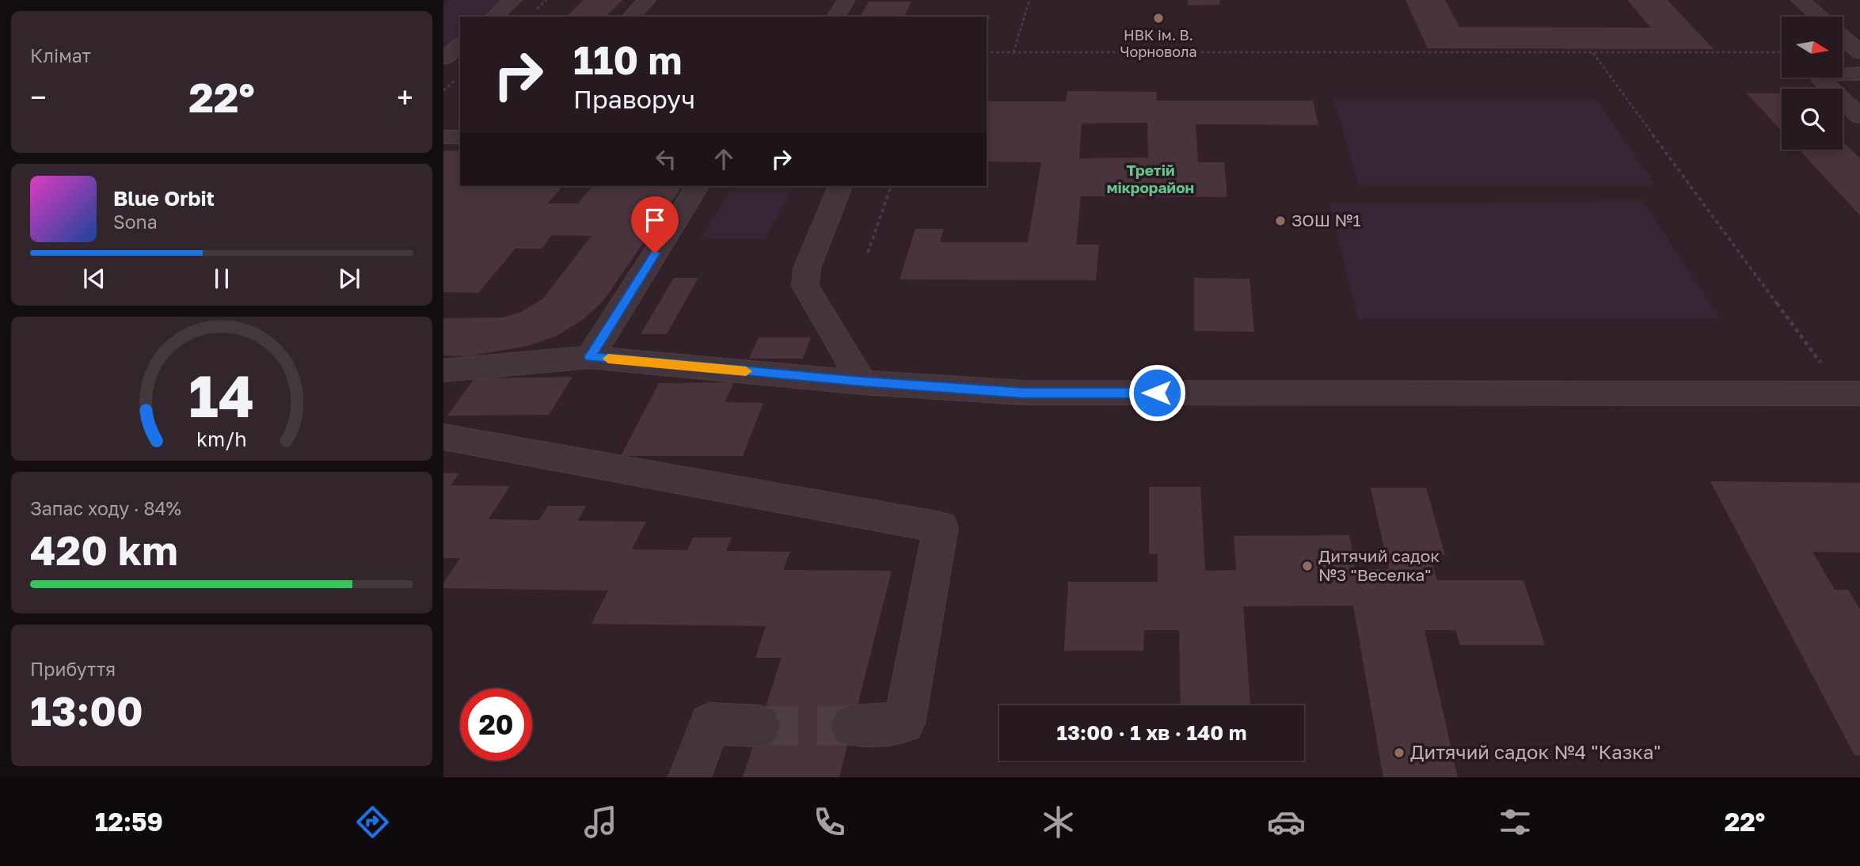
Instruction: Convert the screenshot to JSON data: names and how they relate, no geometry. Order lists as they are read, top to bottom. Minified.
{"districts":["Третій мікрорайон"],"places":["НВК ім. В. Чорновола","ЗОШ №1","Дитячий садок №3 \"Веселка\"","Дитячий садок №4 \"Казка\""],"north":"right","page":{"tile":["Клімат",["Запас ходу · 84%","420 km"],["Прибуття","13:00"]],"turn":["110 m","Праворуч"],"heat":["−","22°","+"],"song":["Blue Orbit","Sona"],"limit":"20","trip":"13:00 · 1 хв · 140 m","tabs":["12:59","22°"],"gauge":["14","km/h"]}}
